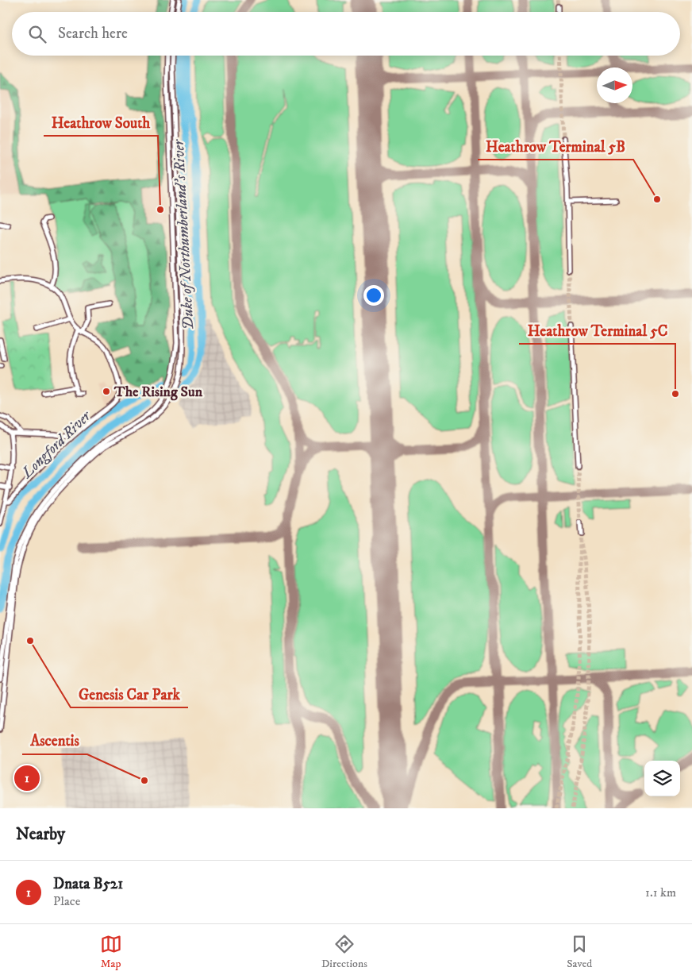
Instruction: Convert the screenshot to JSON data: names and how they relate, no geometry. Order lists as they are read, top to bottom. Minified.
{"water":["Duke of Northumberland's River","Longford River"],"places":["Heathrow Terminal 5B","Heathrow South","The Rising Sun","Heathrow Terminal 5C","Genesis Car Park","Ascentis"],"north":"right","page":{"search":"Search here","pins":"1","heading":"Nearby","list":[{"mark":"1","name":"Dnata B521","note":"Place","value":"1.1 km"}],"nav":["Map","Directions","Saved"]}}
